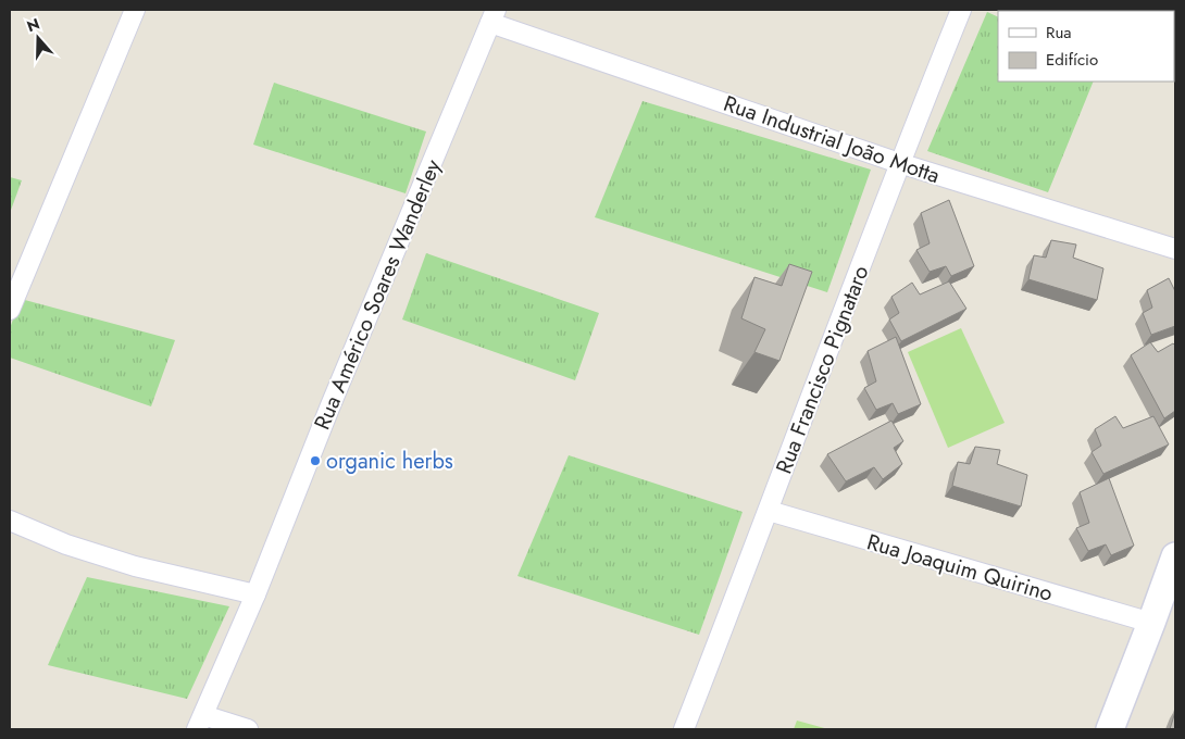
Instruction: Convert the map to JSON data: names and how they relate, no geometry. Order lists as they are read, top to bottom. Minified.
{"streets":{"street":["Rua Industrial João Motta","Rua Américo Soares Wanderley","Rua Francisco Pignataro","Rua Joaquim Quirino"]},"crossings":[["Rua Industrial João Motta","Rua Américo Soares Wanderley"],["Rua Industrial João Motta","Rua Francisco Pignataro"],["Rua Francisco Pignataro","Rua Joaquim Quirino"]],"places":["organic herbs"],"legend":["Rua","Edifício"],"north":"top"}
